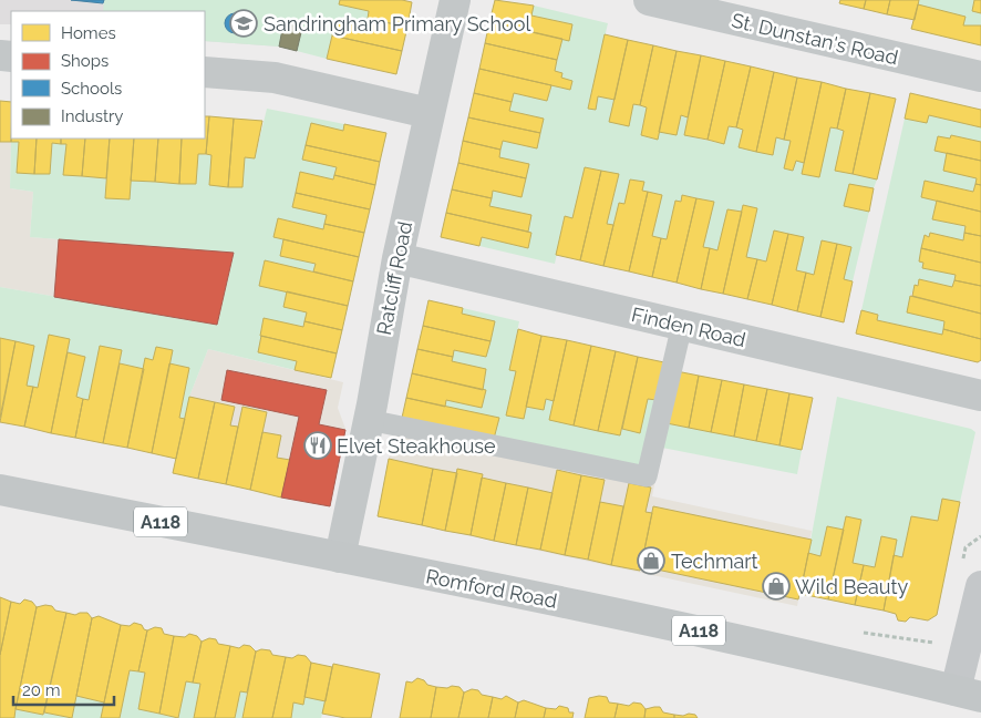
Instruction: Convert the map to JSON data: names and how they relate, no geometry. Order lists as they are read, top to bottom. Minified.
{"streets":{"main road":["A118","Romford Road"],"street":["St. Dunstan's Road","Ratcliff Road","Finden Road"]},"crossings":[["Ratcliff Road","Finden Road"],["Ratcliff Road","Romford Road"]],"places":{"school or university":["Sandringham Primary School"],"restaurant":["Elvet Steakhouse"],"shop":["Techmart","Wild Beauty"]},"legend":["Homes","Shops","Schools","Industry"],"scale_bar":"20 m"}
